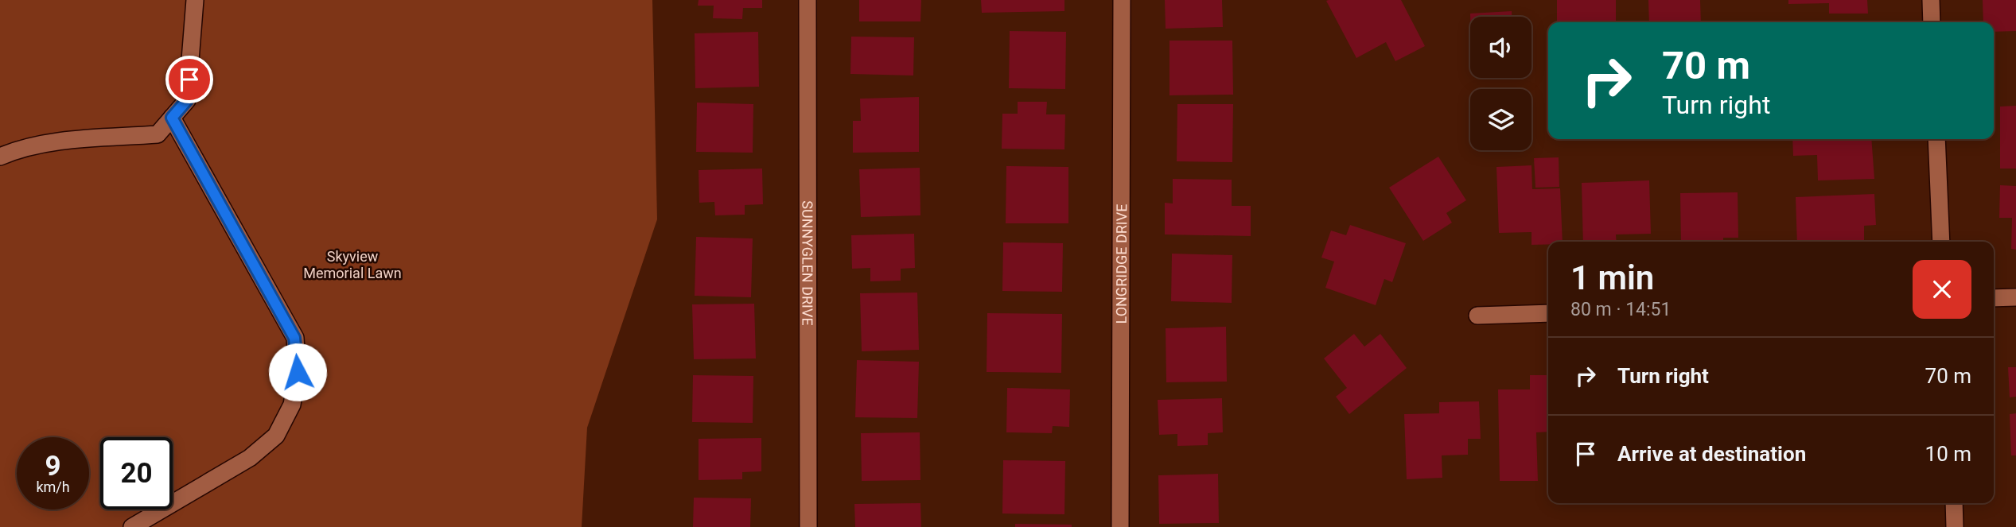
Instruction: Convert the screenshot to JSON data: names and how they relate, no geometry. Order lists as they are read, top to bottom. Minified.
{"streets":{"street":["SUNNYGLEN DRIVE","LONGRIDGE DRIVE"]},"parks":["Skyview Memorial Lawn"],"page":{"turn":["70 m","Turn right"],"heading":["1 min","80 m · 14:51"],"list":[{"name":"Turn right","value":"70 m"},{"name":"Arrive at destination","value":"10 m"}],"speed":"9 km/h","limit":"20"}}
